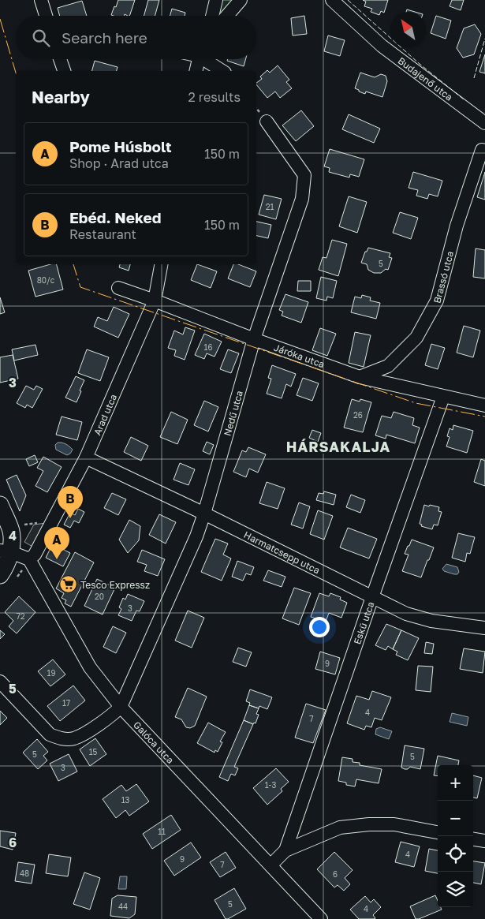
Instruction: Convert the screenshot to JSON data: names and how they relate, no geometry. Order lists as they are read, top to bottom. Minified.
{"streets":{"street":["Budajenő utca","Brassó utca","Járóka utca","Nedű utca","Arad utca","Harmatcsepp utca","Eskü utca","Galóca utca"]},"crossings":[["Brassó utca","Járóka utca"],["Járóka utca","Nedű utca"],["Járóka utca","Arad utca"],["Járóka utca","Eskü utca"],["Nedű utca","Harmatcsepp utca"],["Nedű utca","Galóca utca"],["Arad utca","Harmatcsepp utca"],["Arad utca","Galóca utca"],["Harmatcsepp utca","Eskü utca"]],"districts":["HÁRSAKALJA"],"places":{"supermarket":["Tesco Expressz"]},"house_numbers":["21","5","80/c","16","26","20","3","72","9","19","17","4","7","15","5","5","3","1-3","13","11","4","9","7","48","6","5","44","4"],"north":"top left","page":{"search":"Search here","heading":["Nearby","2 results"],"list":[{"mark":"A","name":"Pome Húsbolt","note":"Shop · Arad utca","value":"150 m"},{"mark":"B","name":"Ebéd. Neked","note":"Restaurant","value":"150 m"}],"pins":["B","A"],"map_buttons":["+","−"]},"grid":{"rows":["3","4","5","6"]}}
